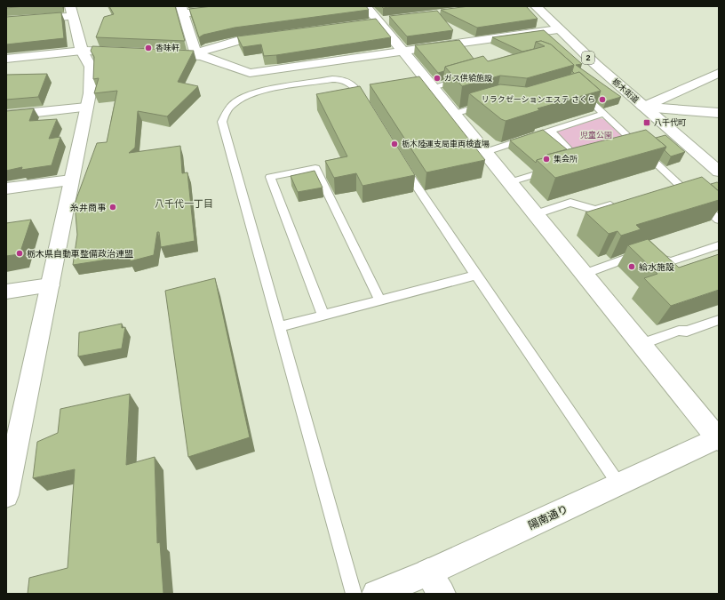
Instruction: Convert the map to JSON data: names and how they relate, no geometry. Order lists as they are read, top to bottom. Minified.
{"streets":{"street":["2","栃木街道","陽南通り"]},"districts":["八千代一丁目"],"parks":["児童公園"],"places":{"other":["香味軒","ガス供給施設","リラクゼーションエステ さくら","栃木陸運支局車両検査場","集会所","糸井商事","栃木県自動車整備政治連盟","給水施設"],"transit":["八千代町"]}}
